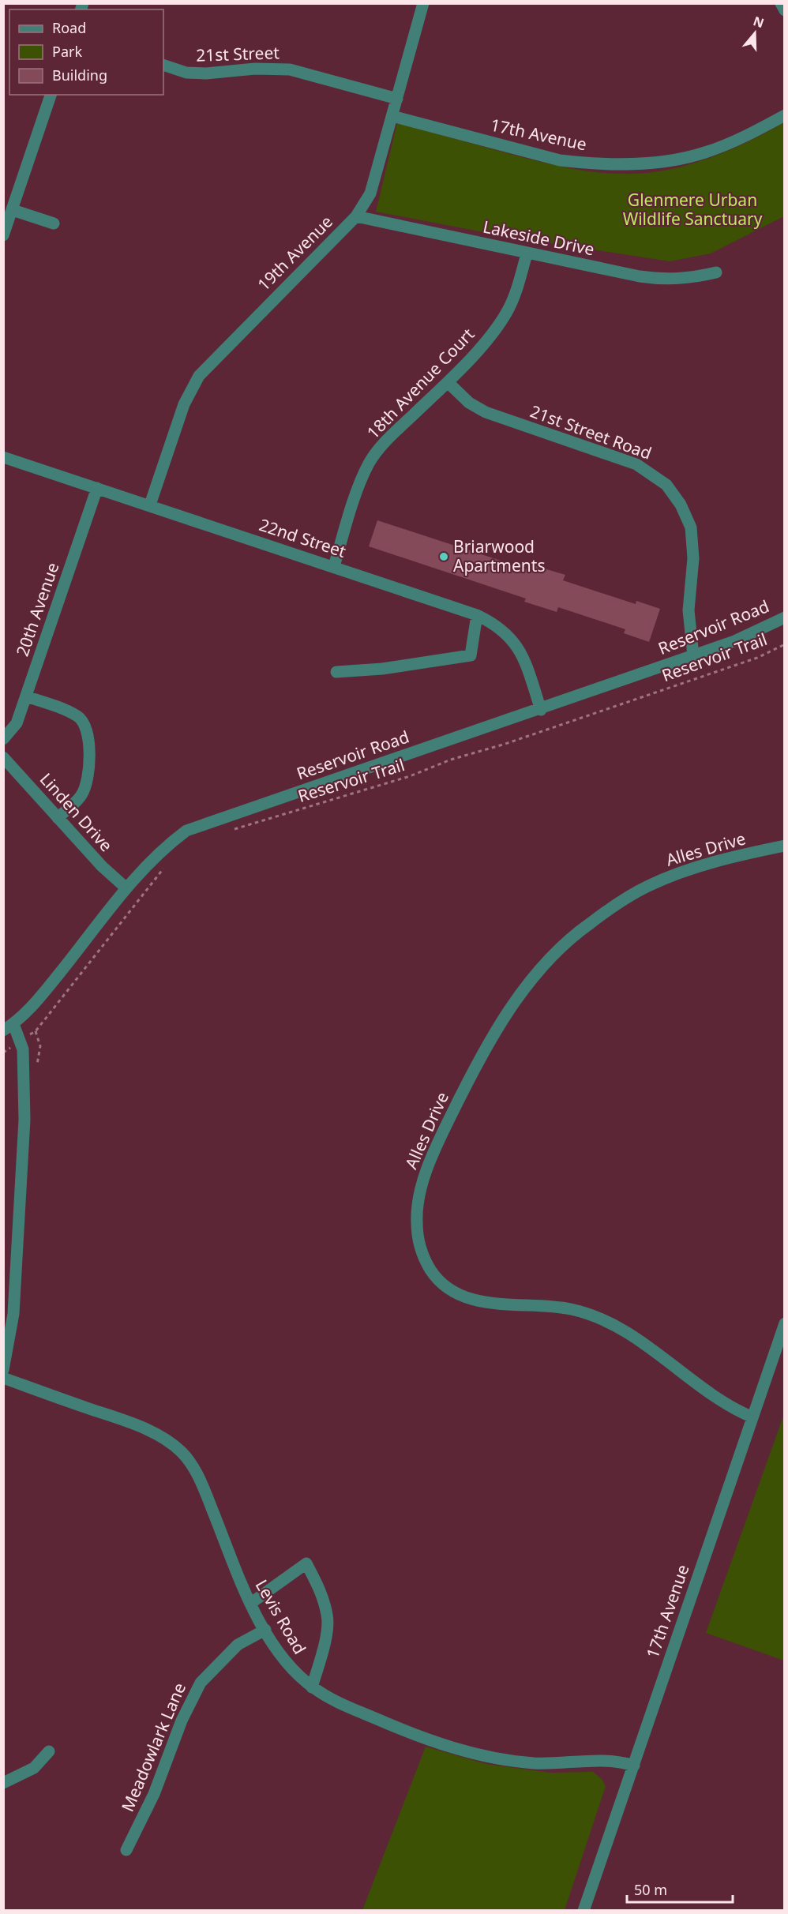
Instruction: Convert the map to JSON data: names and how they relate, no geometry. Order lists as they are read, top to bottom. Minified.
{"streets":{"street":["21st Street","17th Avenue","Lakeside Drive","19th Avenue","18th Avenue Court","21st Street Road","22nd Street","20th Avenue","Reservoir Road","Linden Drive","Alles Drive","Levis Road","Meadowlark Lane"],"path":["Reservoir Trail"]},"crossings":[["21st Street","19th Avenue"],["17th Avenue","19th Avenue"],["17th Avenue","Alles Drive"],["17th Avenue","Levis Road"],["Lakeside Drive","19th Avenue"],["Lakeside Drive","18th Avenue Court"],["19th Avenue","22nd Street"],["18th Avenue Court","21st Street Road"],["18th Avenue Court","22nd Street"],["21st Street Road","Reservoir Road"],["22nd Street","20th Avenue"],["22nd Street","Reservoir Road"],["Reservoir Road","Linden Drive"],["Levis Road","Meadowlark Lane"]],"parks":["Glenmere Urban Wildlife Sanctuary"],"places":["Briarwood Apartments"],"legend":["Road","Park","Building"],"scale_bar":"50 m","north":"top"}
